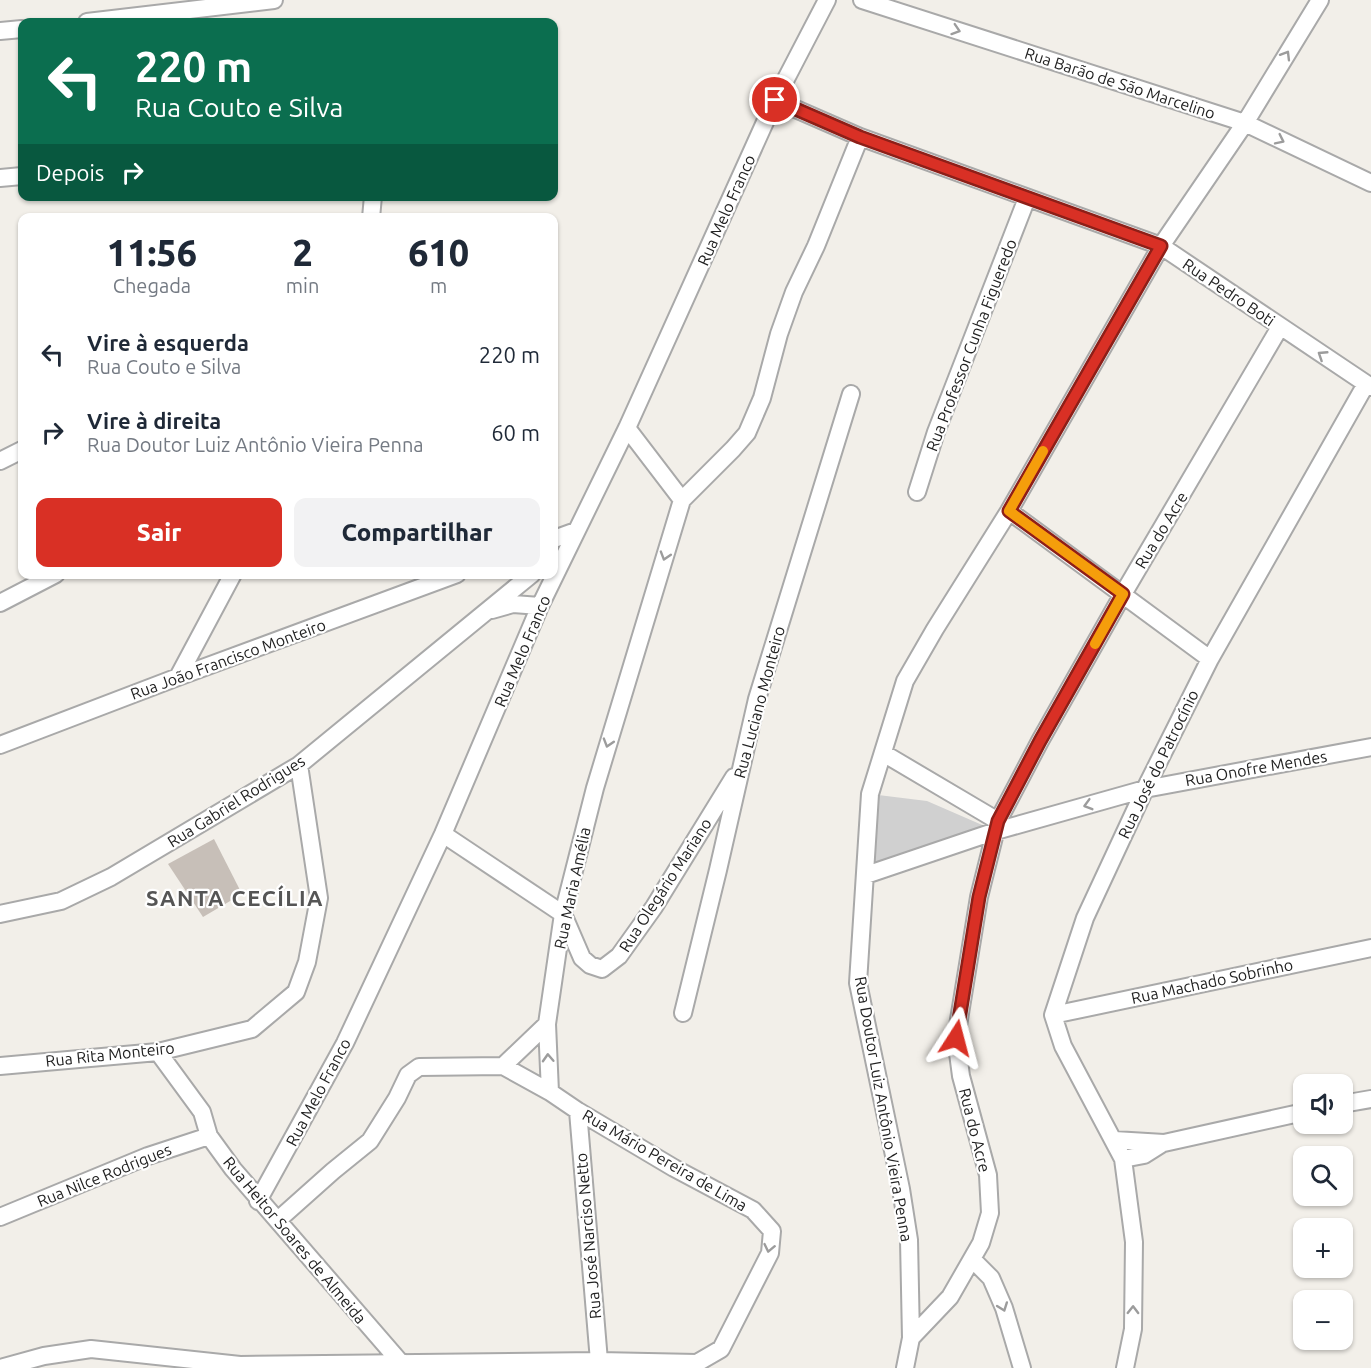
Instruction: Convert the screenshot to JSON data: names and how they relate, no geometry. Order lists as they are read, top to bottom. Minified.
{"streets":{"street":["Rua Barão de São Marcelino","Rua Melo Franco","Rua Pedro Boti","Rua Professor Cunha Figueredo","Rua do Acre","Rua João Francisco Monteiro","Rua Luciano Monteiro","Rua José do Patrocínio","Rua Onofre Mendes","Rua Gabriel Rodrigues","Rua Olegário Mariano","Rua Maria Amélia","Rua Machado Sobrinho","Rua Rita Monteiro","Rua Doutor Luiz Antônio Vieira Penna","Rua Mário Pereira de Lima","Rua Nilce Rodrigues","Rua José Narciso Netto","Rua Heitor Soares de Almeida"]},"crossings":[["Rua Barão de São Marcelino","Rua Doutor Luiz Antônio Vieira Penna"],["Rua Melo Franco","Rua Pedro Boti"],["Rua Melo Franco","Rua Heitor Soares de Almeida"],["Rua Pedro Boti","Rua Professor Cunha Figueredo"],["Rua Pedro Boti","Rua do Acre"],["Rua Pedro Boti","Rua José do Patrocínio"],["Rua Pedro Boti","Rua Doutor Luiz Antônio Vieira Penna"],["Rua do Acre","Rua Onofre Mendes"],["Rua do Acre","Rua Doutor Luiz Antônio Vieira Penna"],["Rua Luciano Monteiro","Rua Olegário Mariano"],["Rua José do Patrocínio","Rua Onofre Mendes"],["Rua José do Patrocínio","Rua Machado Sobrinho"],["Rua Onofre Mendes","Rua Doutor Luiz Antônio Vieira Penna"],["Rua Gabriel Rodrigues","Rua Rita Monteiro"],["Rua Olegário Mariano","Rua Maria Amélia"],["Rua Rita Monteiro","Rua Heitor Soares de Almeida"],["Rua Mário Pereira de Lima","Rua José Narciso Netto"],["Rua Mário Pereira de Lima","Rua Heitor Soares de Almeida"],["Rua Nilce Rodrigues","Rua Heitor Soares de Almeida"]],"one_way":["Rua Barão de São Marcelino","Rua Maria Amélia"],"districts":["SANTA CECÍLIA"],"page":{"turn":["220 m","Rua Couto e Silva"],"then":"Depois","eta":["11:56","Chegada","2","min","610","m"],"list":[{"name":"Vire à esquerda","note":"Rua Couto e Silva","value":"220 m"},{"name":"Vire à direita","note":"Rua Doutor Luiz Antônio Vieira Penna","value":"60 m"}],"buttons":["Sair","Compartilhar"],"map_buttons":["+","−"]}}
